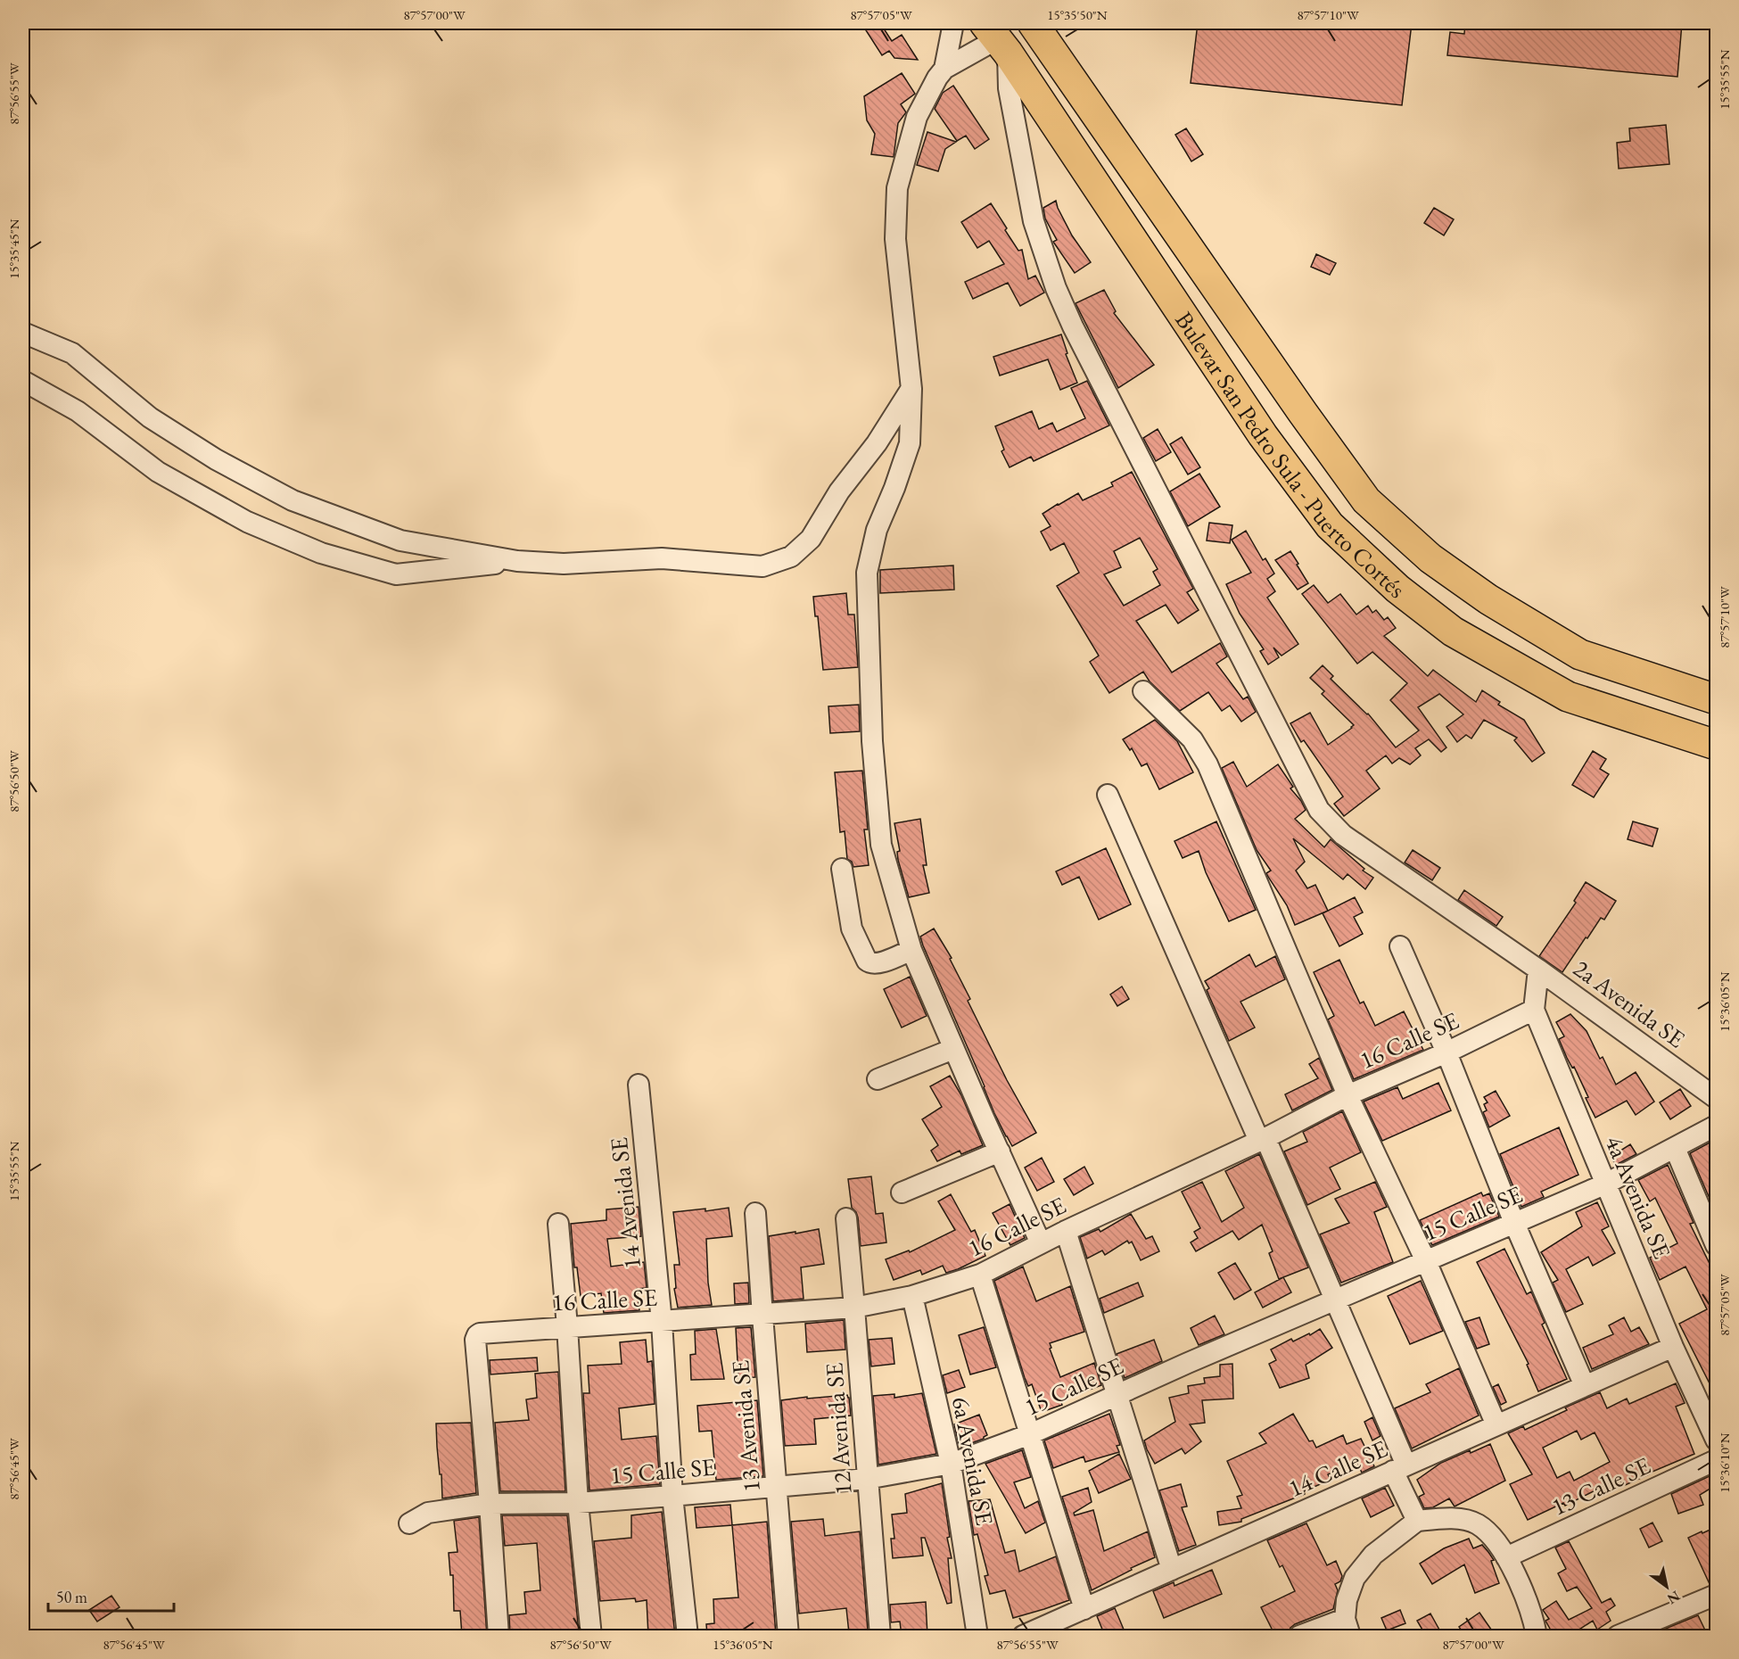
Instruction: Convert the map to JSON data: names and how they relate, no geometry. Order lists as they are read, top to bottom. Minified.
{"streets":{"highway":["Bulevar San Pedro Sula - Puerto Cortés"],"street":["2a Avenida SE","16 Calle SE","4a Avenida SE","14 Avenida SE","15 Calle SE","13 Avenida SE","12 Avenida SE","6a Avenida SE","14 Calle SE","13 Calle SE"]},"crossings":[["Bulevar San Pedro Sula - Puerto Cortés","2a Avenida SE"],["2a Avenida SE","4a Avenida SE"],["16 Calle SE","4a Avenida SE"],["16 Calle SE","14 Avenida SE"],["16 Calle SE","15 Calle SE"],["16 Calle SE","13 Avenida SE"],["16 Calle SE","12 Avenida SE"],["16 Calle SE","6a Avenida SE"],["4a Avenida SE","15 Calle SE"],["4a Avenida SE","14 Calle SE"],["14 Avenida SE","15 Calle SE"],["15 Calle SE","13 Avenida SE"],["15 Calle SE","12 Avenida SE"],["15 Calle SE","6a Avenida SE"]],"scale_bar":"50 m","north":"bottom right","coordinates":["87°57'00\"W","87°57'05\"W","15°35'50\"N","87°57'10\"W","15°35'55\"N","87°56'55\"W","15°35'45\"N","87°56'50\"W","15°36'05\"N","15°36'10\"N","87°56'45\"W"]}
